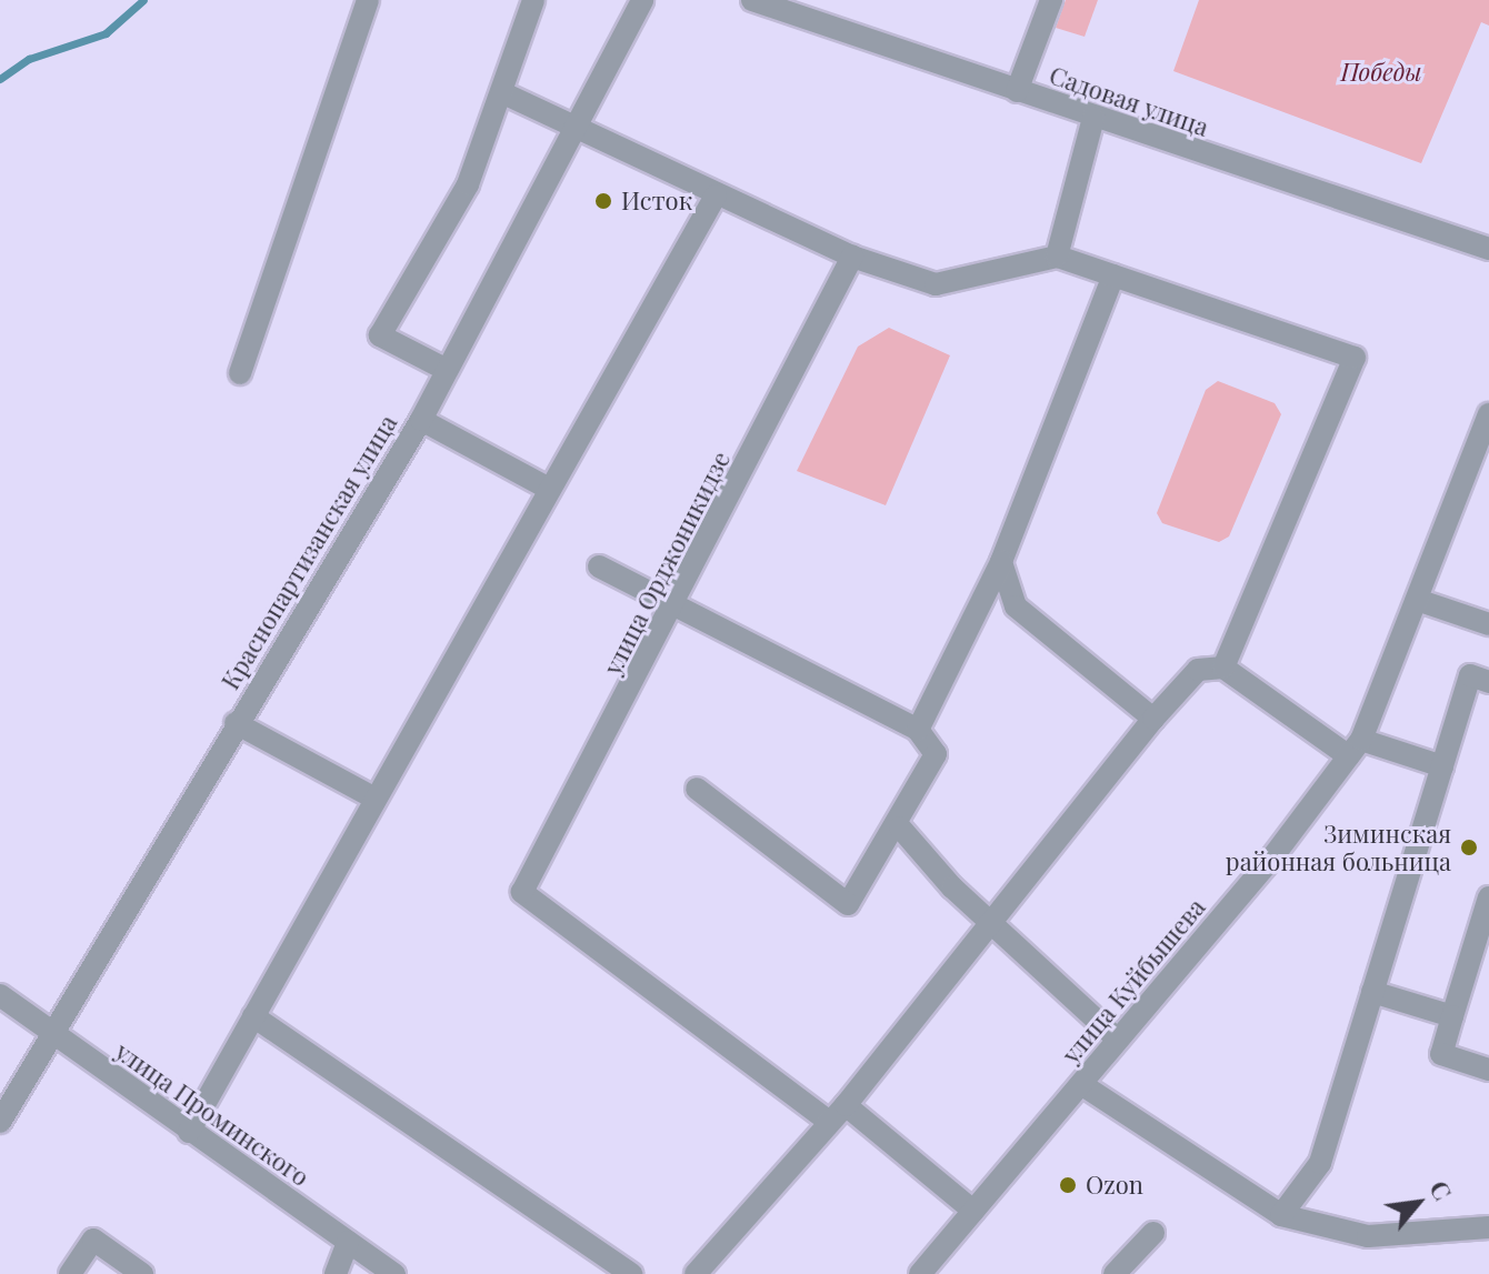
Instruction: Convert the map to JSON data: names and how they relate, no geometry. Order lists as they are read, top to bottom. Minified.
{"streets":{"street":["Садовая улица","Краснопартизанская улица","улица Орджоникидзе","улица Куйбышева","улица Проминского"]},"crossings":[["Краснопартизанская улица","улица Проминского"]],"parks":["Победы"],"places":["Исток","Зиминская районная больница","Ozon"],"north":"top right"}
